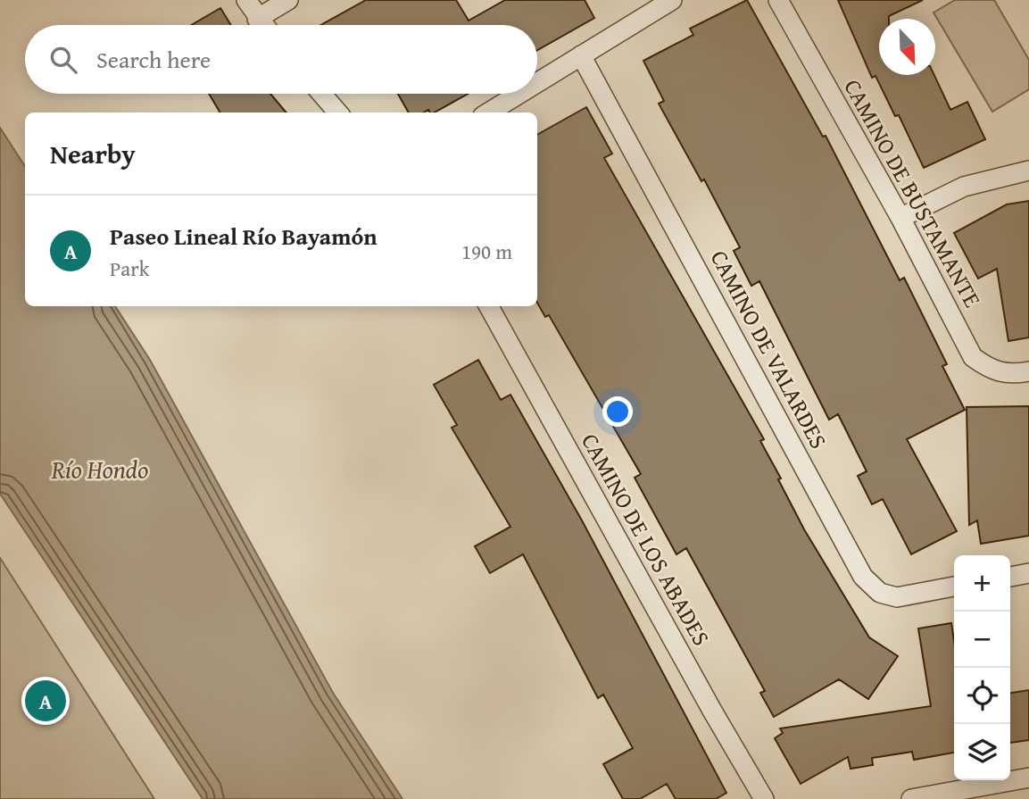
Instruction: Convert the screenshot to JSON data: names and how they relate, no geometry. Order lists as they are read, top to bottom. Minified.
{"streets":{"street":["CAMINO DE BUSTAMANTE","CAMINO DE VALARDES","CAMINO DE LOS ABADES"]},"water":["Río Hondo"],"north":"bottom right","page":{"search":"Search here","heading":"Nearby","list":[{"mark":"A","name":"Paseo Lineal Río Bayamón","note":"Park","value":"190 m"}],"map_buttons":["+","−"],"pins":"A"}}
